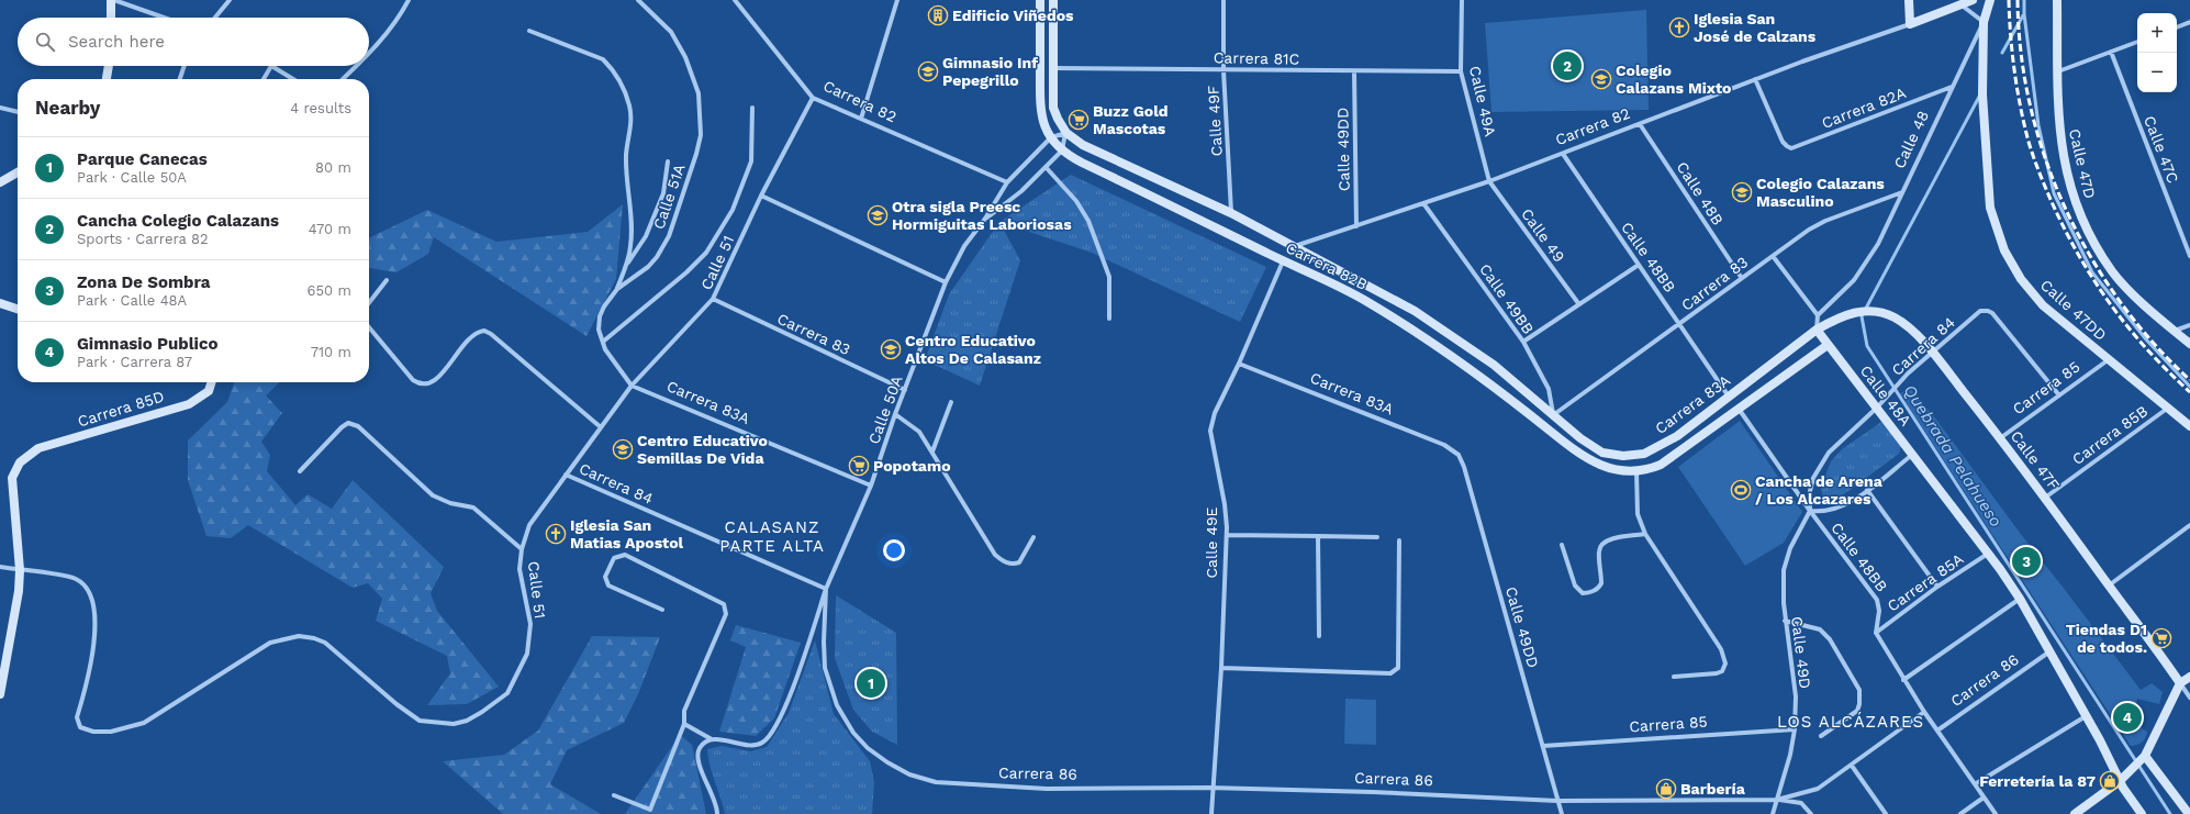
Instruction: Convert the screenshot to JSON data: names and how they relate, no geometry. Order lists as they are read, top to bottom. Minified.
{"streets":{"street":["Carrera 81C","Carrera 82","Calle 49A","Carrera 82A","Calle 49F","Calle 48","Calle 49DD","Calle 47C","Calle 47D","Calle 48B","Calle 51A","Calle 49","Calle 48BB","Calle 51","Carrera 82B","Carrera 83","Calle 49BB","Calle 47DD","Carrera 84","Carrera 85","Carrera 83A","Calle 48A","Carrera 85D","Calle 50A","Carrera 85B","Calle 47F","Calle 49E","Carrera 85A","Calle 49D","Carrera 86"]},"crossings":[["Carrera 81C","Calle 49A"],["Carrera 81C","Calle 49F"],["Carrera 81C","Calle 49DD"],["Carrera 81C","Carrera 82B"],["Carrera 82","Calle 49A"],["Carrera 82","Carrera 82A"],["Carrera 82","Calle 49DD"],["Carrera 82","Calle 48B"],["Carrera 82","Calle 49"],["Carrera 82","Calle 48BB"],["Carrera 82","Calle 51"],["Carrera 82","Carrera 82B"],["Carrera 82","Calle 49BB"],["Carrera 82","Calle 50A"],["Calle 49A","Calle 49"],["Carrera 82A","Calle 48"],["Calle 49F","Carrera 82B"],["Calle 48","Carrera 83"],["Calle 48","Calle 47DD"],["Calle 49DD","Carrera 85"],["Calle 49DD","Carrera 83A"],["Calle 49DD","Carrera 86"],["Calle 48B","Carrera 83"],["Calle 51A","Calle 51"],["Calle 51A","Carrera 83A"],["Calle 48BB","Carrera 83"],["Calle 48BB","Carrera 84"],["Calle 48BB","Carrera 83A"],["Calle 48BB","Carrera 85A"],["Calle 48BB","Calle 49D"],["Calle 51","Carrera 83"],["Calle 51","Carrera 84"],["Calle 51","Carrera 83A"],["Calle 51","Carrera 85D"],["Carrera 82B","Carrera 83"],["Carrera 82B","Calle 49BB"],["Carrera 82B","Carrera 83A"],["Carrera 82B","Calle 50A"],["Carrera 82B","Calle 49E"],["Carrera 83","Calle 49BB"],["Carrera 83","Carrera 83A"],["Carrera 83","Calle 50A"],["Calle 49BB","Carrera 83A"],["Calle 47DD","Carrera 85"],["Calle 47DD","Carrera 85B"],["Carrera 84","Carrera 85"],["Carrera 84","Calle 48A"],["Carrera 84","Calle 50A"],["Carrera 84","Calle 47F"],["Carrera 84","Calle 49D"],["Carrera 85","Calle 47F"],["Carrera 85","Calle 49D"],["Carrera 83A","Calle 48A"],["Carrera 83A","Calle 50A"],["Carrera 83A","Calle 47F"],["Carrera 83A","Calle 49E"],["Calle 48A","Calle 47F"],["Calle 48A","Carrera 85A"],["Calle 48A","Carrera 86"],["Calle 50A","Carrera 86"],["Carrera 85B","Calle 47F"],["Calle 49E","Carrera 86"],["Calle 49D","Carrera 86"]],"districts":["CALASANZ PARTE ALTA","LOS ALCÁZARES"],"water":["Quebrada Pelahueso"],"places":{"building":["Edificio Viñedos"],"church":["Iglesia San José de Calzans","Iglesia San Matias Apostol"],"school or university":["Gimnasio Inf Pepegrillo","Colegio Calazans Mixto","Colegio Calazans Masculino","Otra sigla Preesc Hormiguitas Laboriosas","Centro Educativo Altos De Calasanz","Centro Educativo Semillas De Vida"],"supermarket":["Buzz Gold Mascotas","Popotamo","Tiendas D1 de todos."],"sports":["Cancha de Arena / Los Alcazares"],"shop":["Ferretería la 87","Barbería"]},"page":{"map_buttons":["+","−"],"search":"Search here","pins":["2","3","1","4"],"heading":["Nearby","4 results"],"list":[{"mark":"1","name":"Parque Canecas","note":"Park · Calle 50A","value":"80 m"},{"mark":"2","name":"Cancha Colegio Calazans","note":"Sports · Carrera 82","value":"470 m"},{"mark":"3","name":"Zona De Sombra","note":"Park · Calle 48A","value":"650 m"},{"mark":"4","name":"Gimnasio Publico","note":"Park · Carrera 87","value":"710 m"}]}}
